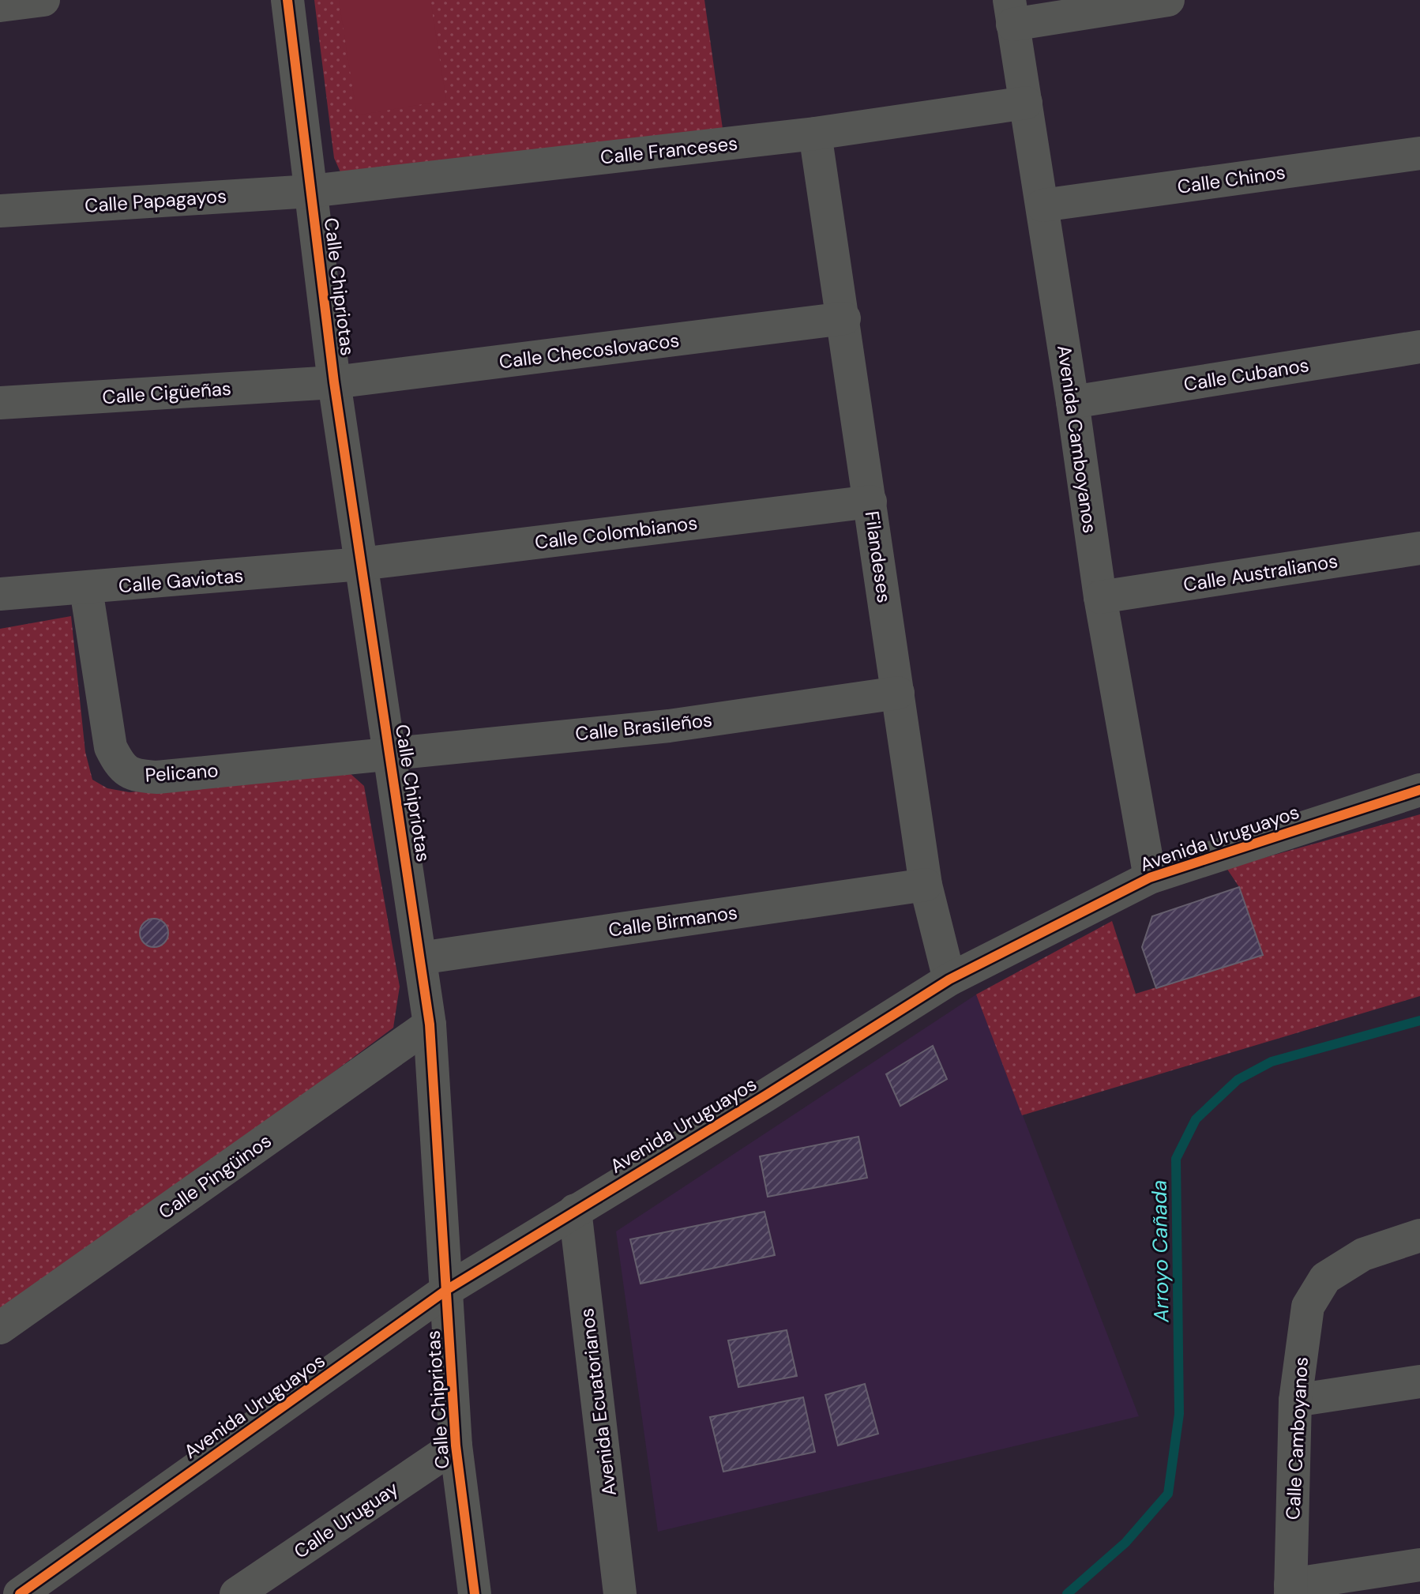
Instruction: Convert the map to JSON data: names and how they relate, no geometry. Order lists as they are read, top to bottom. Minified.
{"streets":{"street":["Calle Franceses","Calle Chinos","Calle Papagayos","Calle Chipriotas","Calle Checoslovacos","Calle Cubanos","Calle Cigüeñas","Avenida Camboyanos","Calle Colombianos","Filandeses","Calle Australianos","Calle Gaviotas","Calle Brasileños","Pelicano","Avenida Uruguayos","Calle Birmanos","Calle Pingüinos","Avenida Ecuatorianos","Calle Camboyanos","Calle Uruguay"]},"crossings":[["Calle Franceses","Calle Papagayos"],["Calle Franceses","Calle Chipriotas"],["Calle Franceses","Avenida Camboyanos"],["Calle Franceses","Filandeses"],["Calle Chinos","Avenida Camboyanos"],["Calle Papagayos","Calle Chipriotas"],["Calle Chipriotas","Calle Checoslovacos"],["Calle Chipriotas","Calle Cigüeñas"],["Calle Chipriotas","Calle Colombianos"],["Calle Chipriotas","Calle Gaviotas"],["Calle Chipriotas","Calle Brasileños"],["Calle Chipriotas","Pelicano"],["Calle Chipriotas","Avenida Uruguayos"],["Calle Chipriotas","Calle Birmanos"],["Calle Chipriotas","Calle Pingüinos"],["Calle Chipriotas","Calle Uruguay"],["Calle Checoslovacos","Calle Cigüeñas"],["Calle Checoslovacos","Filandeses"],["Calle Cubanos","Avenida Camboyanos"],["Avenida Camboyanos","Calle Australianos"],["Avenida Camboyanos","Avenida Uruguayos"],["Calle Colombianos","Filandeses"],["Calle Colombianos","Calle Gaviotas"],["Filandeses","Calle Brasileños"],["Filandeses","Avenida Uruguayos"],["Filandeses","Calle Birmanos"],["Calle Gaviotas","Pelicano"],["Calle Brasileños","Pelicano"],["Avenida Uruguayos","Avenida Ecuatorianos"]],"water":["Arroyo Cañada"]}
